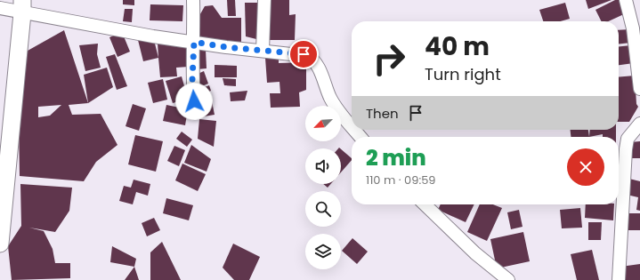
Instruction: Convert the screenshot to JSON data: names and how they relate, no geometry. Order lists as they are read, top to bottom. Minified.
{"north":"bottom left","page":{"turn":["40 m","Turn right"],"then":"Then","heading":["2 min","110 m · 09:59"]}}
